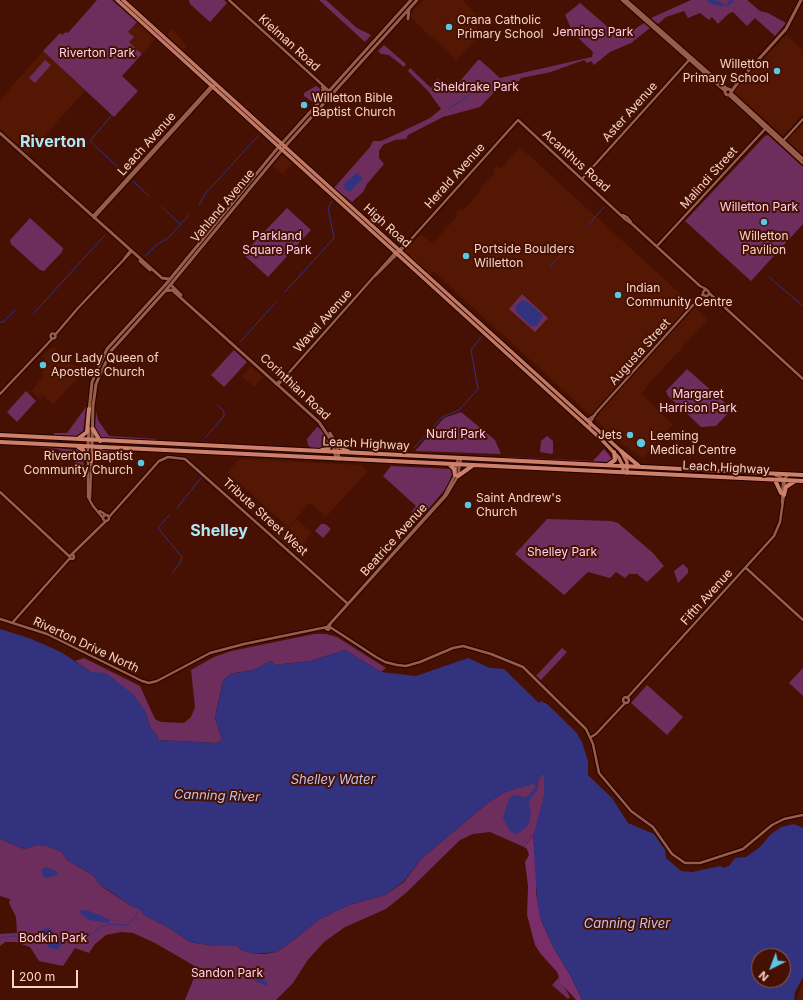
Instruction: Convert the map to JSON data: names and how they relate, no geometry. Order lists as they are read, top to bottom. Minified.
{"streets":{"highway":["Leach Highway"],"main road":["Vahland Avenue","High Road","Corinthian Road"],"street":["Kielman Road","Aster Avenue","Leach Avenue","Acanthus Road","Herald Avenue","Malindi Street","Wavel Avenue","Augusta Street","Tribute Street West","Beatrice Avenue","Fifth Avenue","Riverton Drive North"]},"crossings":[["Kielman Road","Vahland Avenue"],["Aster Avenue","Acanthus Road"],["Leach Avenue","High Road"],["Leach Avenue","Corinthian Road"],["Acanthus Road","Herald Avenue"],["Acanthus Road","Malindi Street"],["Acanthus Road","Augusta Street"],["Herald Avenue","High Road"],["Herald Avenue","Wavel Avenue"],["Vahland Avenue","High Road"],["Vahland Avenue","Corinthian Road"],["Vahland Avenue","Leach Highway"],["High Road","Wavel Avenue"],["High Road","Augusta Street"],["High Road","Leach Highway"],["Wavel Avenue","Corinthian Road"],["Corinthian Road","Leach Highway"],["Leach Highway","Beatrice Avenue"],["Leach Highway","Fifth Avenue"],["Tribute Street West","Beatrice Avenue"],["Beatrice Avenue","Riverton Drive North"],["Fifth Avenue","Riverton Drive North"]],"districts":["Riverton","Shelley"],"water":["Shelley Water","Canning River"],"parks":["Jennings Park","Riverton Park","Sheldrake Park","Willetton Park","Parkland Square Park","Margaret Harrison Park","Nurdi Park","Shelley Park","Bodkin Park","Sandon Park"],"places":["Orana Catholic Primary School","Willetton Primary School","Willetton Bible Baptist Church","Willetton Pavilion","Portside Boulders Willetton","Indian Community Centre","Our Lady Queen of Apostles Church","Jets","Leeming Medical Centre","Riverton Baptist Community Church","Saint Andrew's Church"],"scale_bar":"200 m","north":"bottom left"}
